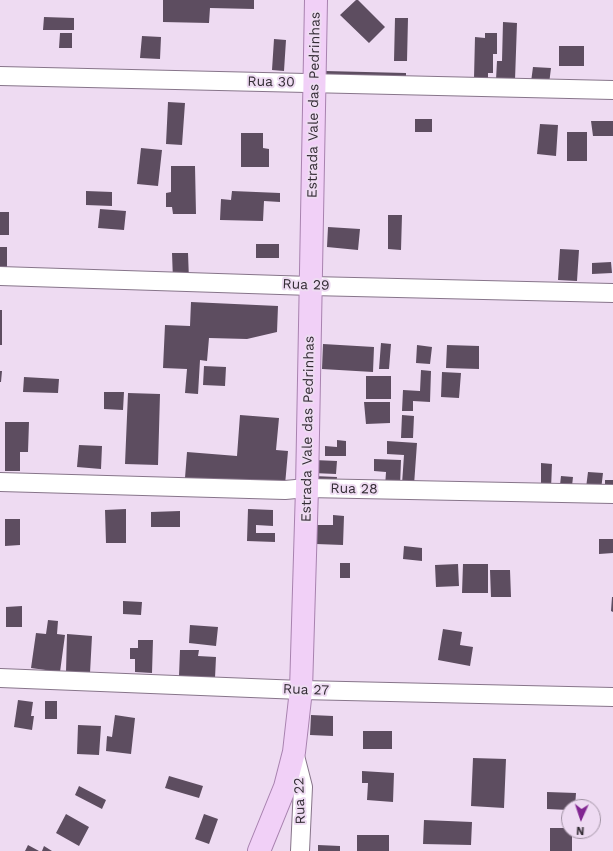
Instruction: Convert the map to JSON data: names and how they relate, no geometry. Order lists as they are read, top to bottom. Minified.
{"streets":{"main road":["Estrada Vale das Pedrinhas"],"street":["Rua 30","Rua 29","Rua 28","Rua 27","Rua 22"]},"crossings":[["Rua 30","Estrada Vale das Pedrinhas"],["Estrada Vale das Pedrinhas","Rua 29"],["Estrada Vale das Pedrinhas","Rua 28"],["Estrada Vale das Pedrinhas","Rua 27"],["Estrada Vale das Pedrinhas","Rua 22"]],"north":"bottom"}
